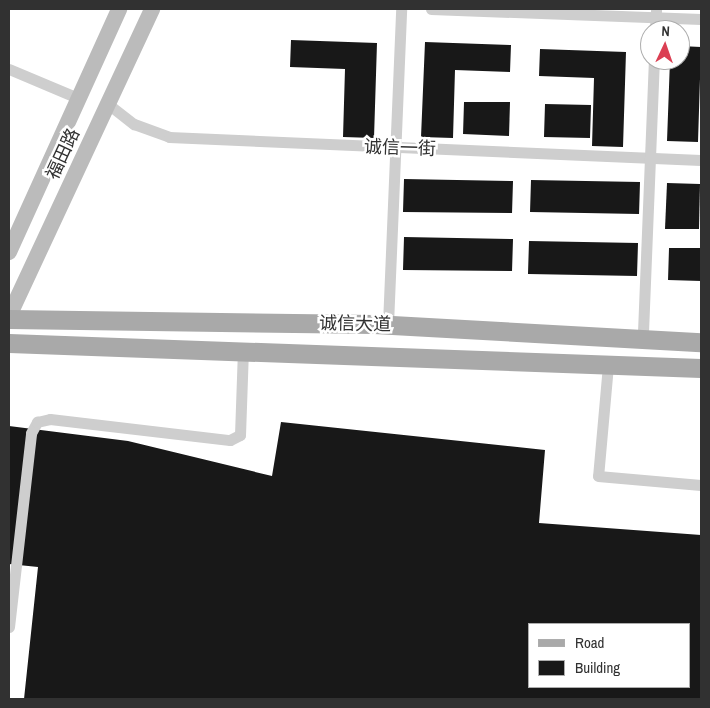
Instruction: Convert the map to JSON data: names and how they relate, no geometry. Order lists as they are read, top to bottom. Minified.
{"streets":{"main road":["福田路","诚信大道"],"street":["诚信一街"]},"crossings":[["诚信一街","福田路"]],"legend":["Road","Building"],"north":"top"}
